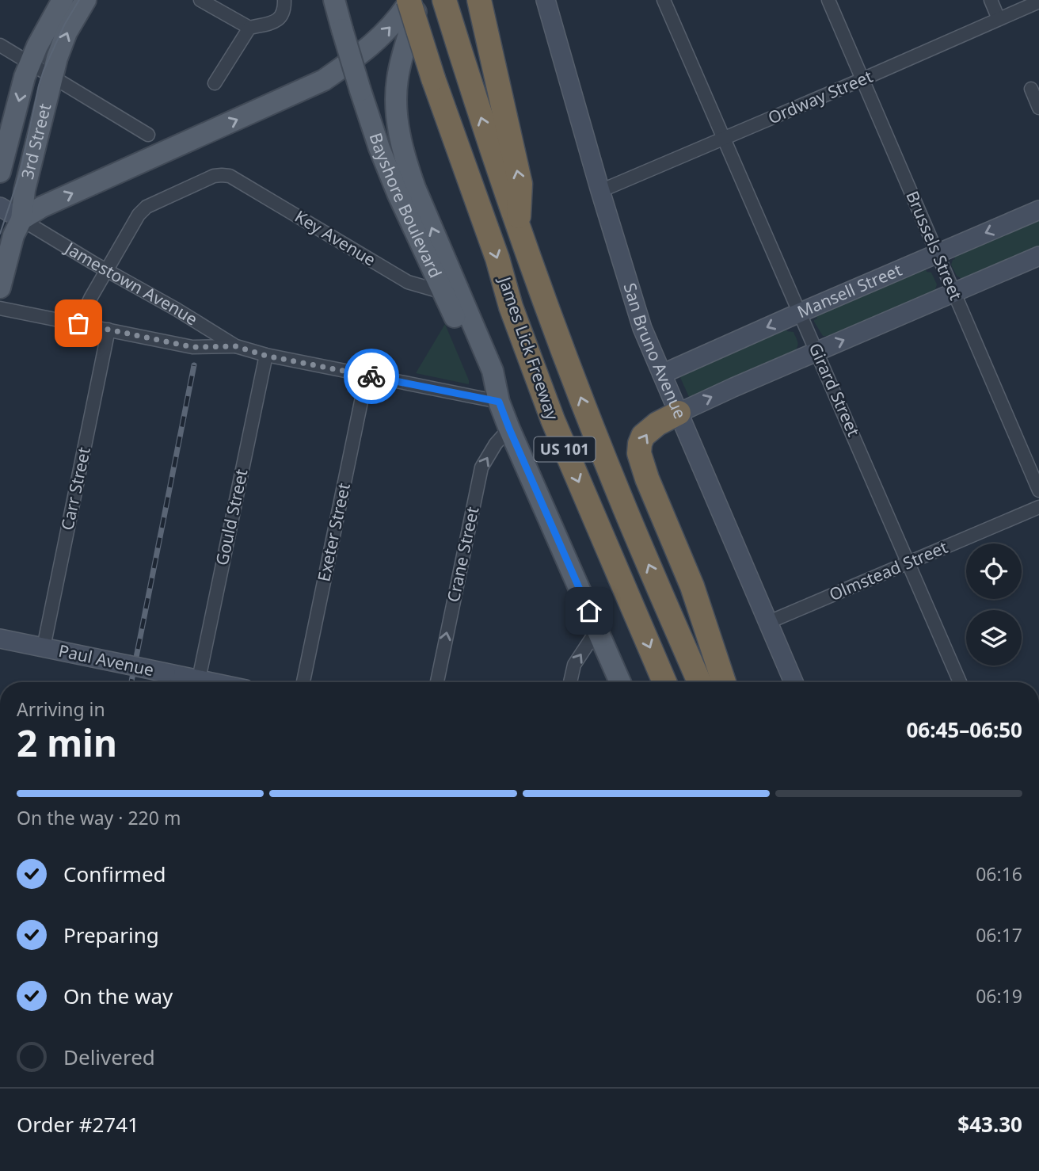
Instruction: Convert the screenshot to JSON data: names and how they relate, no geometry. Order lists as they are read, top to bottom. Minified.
{"streets":{"highway":["James Lick Freeway","US 101"],"main road":["3rd Street","Bayshore Boulevard","Jamestown Avenue","Mansell Street","San Bruno Avenue","Paul Avenue"],"street":["Ordway Street","Key Avenue","Brussels Street","Girard Street","Carr Street","Gould Street","Exeter Street","Crane Street","Olmstead Street"]},"crossings":[["Ordway Street","Brussels Street"],["Ordway Street","San Bruno Avenue"],["Ordway Street","Girard Street"],["3rd Street","Jamestown Avenue"],["Bayshore Boulevard","Key Avenue"],["Bayshore Boulevard","Jamestown Avenue"],["Bayshore Boulevard","Crane Street"],["Key Avenue","Jamestown Avenue"],["Brussels Street","Mansell Street"],["Jamestown Avenue","Gould Street"],["Jamestown Avenue","Exeter Street"],["Mansell Street","San Bruno Avenue"],["Mansell Street","Girard Street"],["San Bruno Avenue","Olmstead Street"],["Girard Street","Olmstead Street"],["Carr Street","Paul Avenue"],["Gould Street","Paul Avenue"]],"one_way":["Crane Street"],"page":{"heading":["2 min","Arriving in","06:45–06:50"],"panel":["Order #2741","$43.30"],"bar":"On the way · 220 m","list":[["Confirmed","06:16"],["Preparing","06:17"],["On the way","06:19"],"Delivered"]}}
